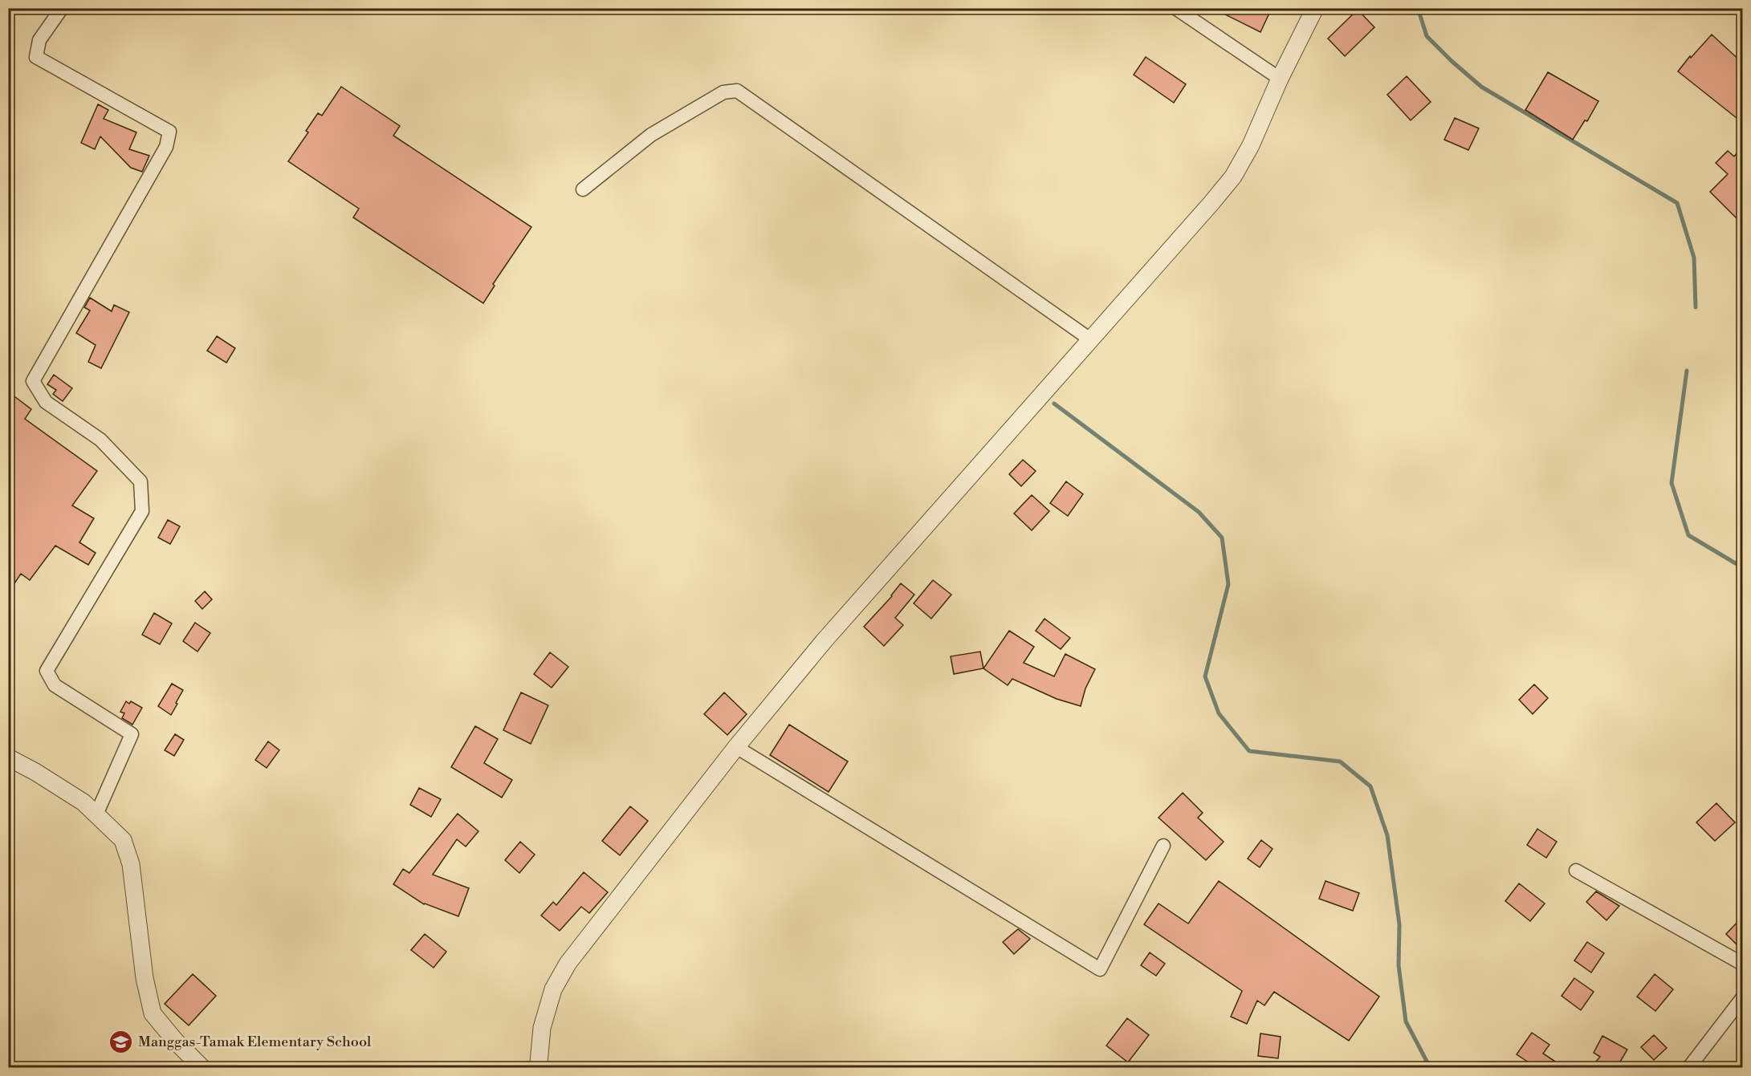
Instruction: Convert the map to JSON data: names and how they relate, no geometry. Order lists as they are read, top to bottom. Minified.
{"places":{"school or university":["Manggas-Tamak Elementary School"]}}
